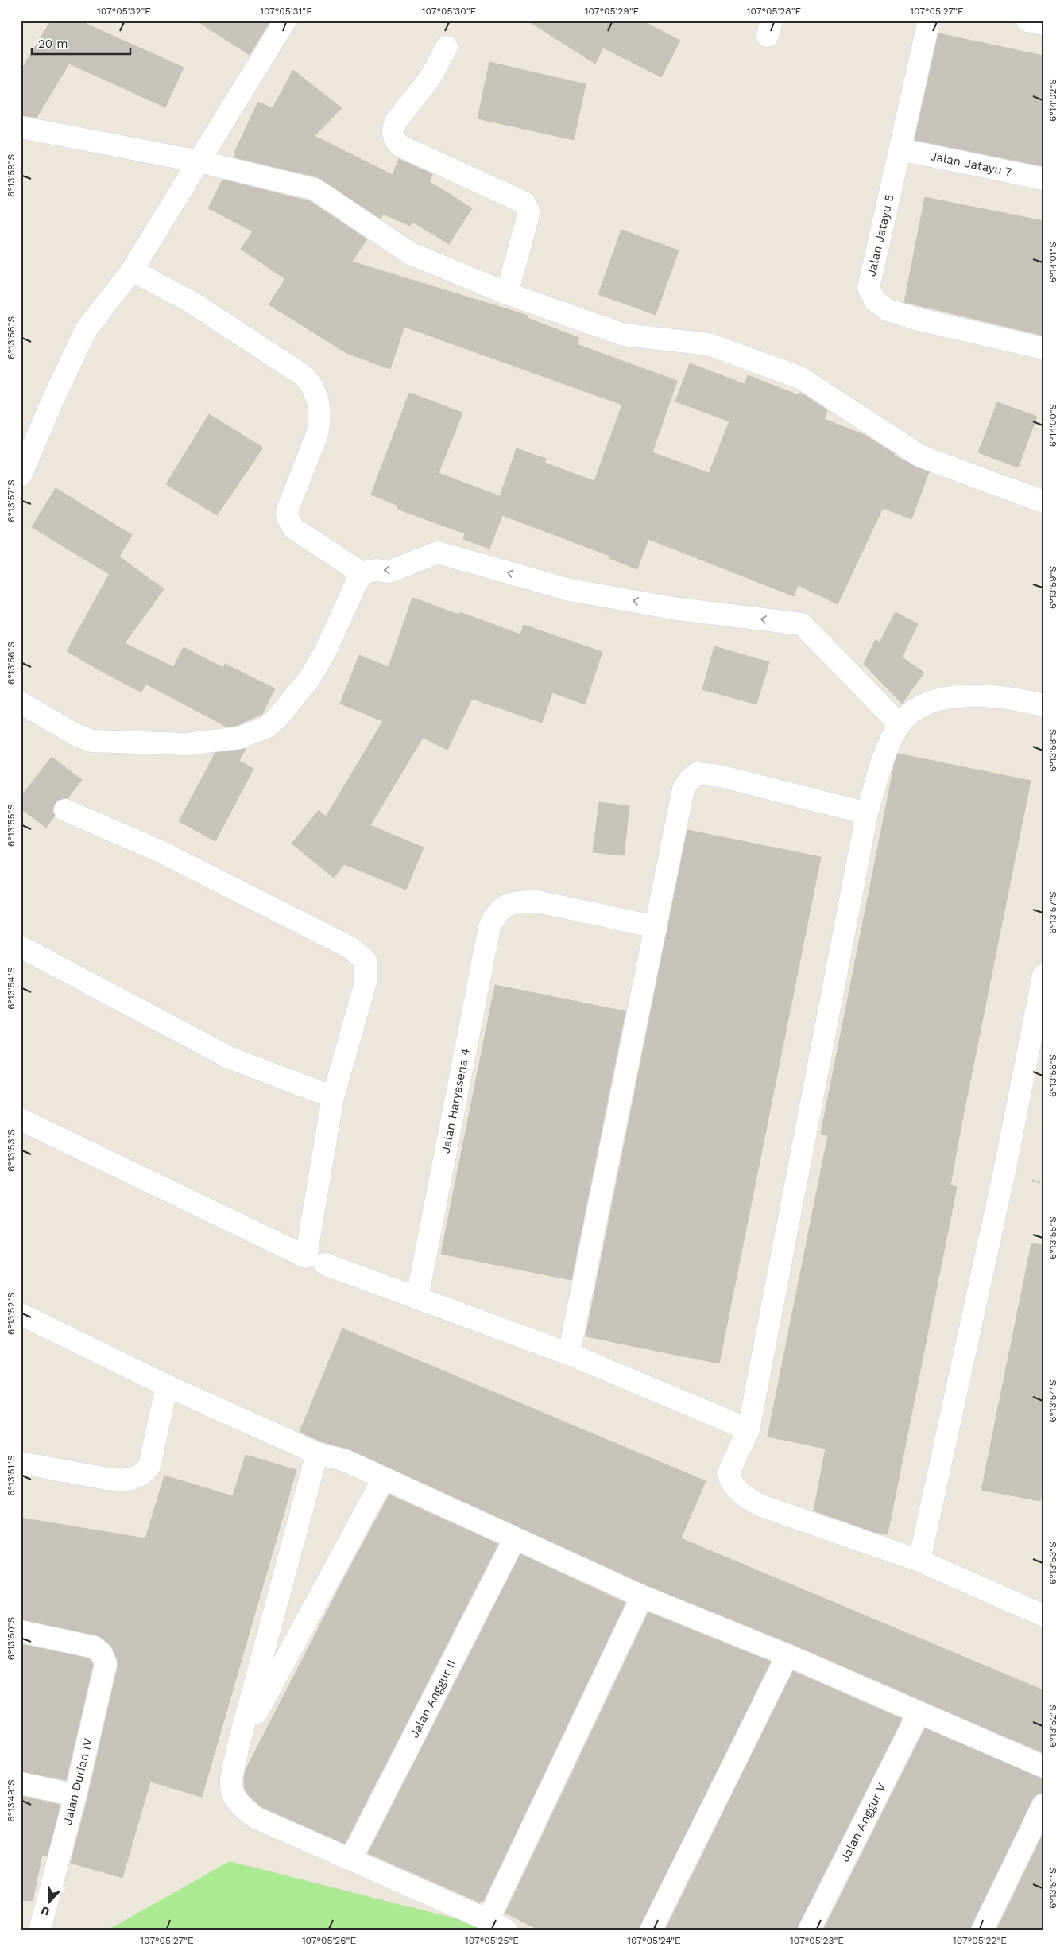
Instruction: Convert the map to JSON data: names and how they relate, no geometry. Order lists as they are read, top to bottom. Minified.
{"streets":{"street":["Jalan Jatayu 7","Jalan Jatayu 5","Jalan Haryasena 4","Jalan Anggur II","Jalan Durian IV","Jalan Anggur V"]},"crossings":[["Jalan Jatayu 7","Jalan Jatayu 5"]],"scale_bar":"20 m","north":"bottom","coordinates":["107°05'32\"E","107°05'31\"E","107°05'30\"E","107°05'29\"E","107°05'28\"E","107°05'27\"E","6°14'02\"S","6°13'59\"S","6°14'01\"S","6°13'58\"S","6°14'00\"S","6°13'57\"S","6°13'56\"S","6°13'55\"S","6°13'54\"S","6°13'53\"S","6°13'52\"S","6°13'51\"S","6°13'50\"S","6°13'49\"S","107°05'26\"E","107°05'25\"E","107°05'24\"E","107°05'23\"E","107°05'22\"E"]}
